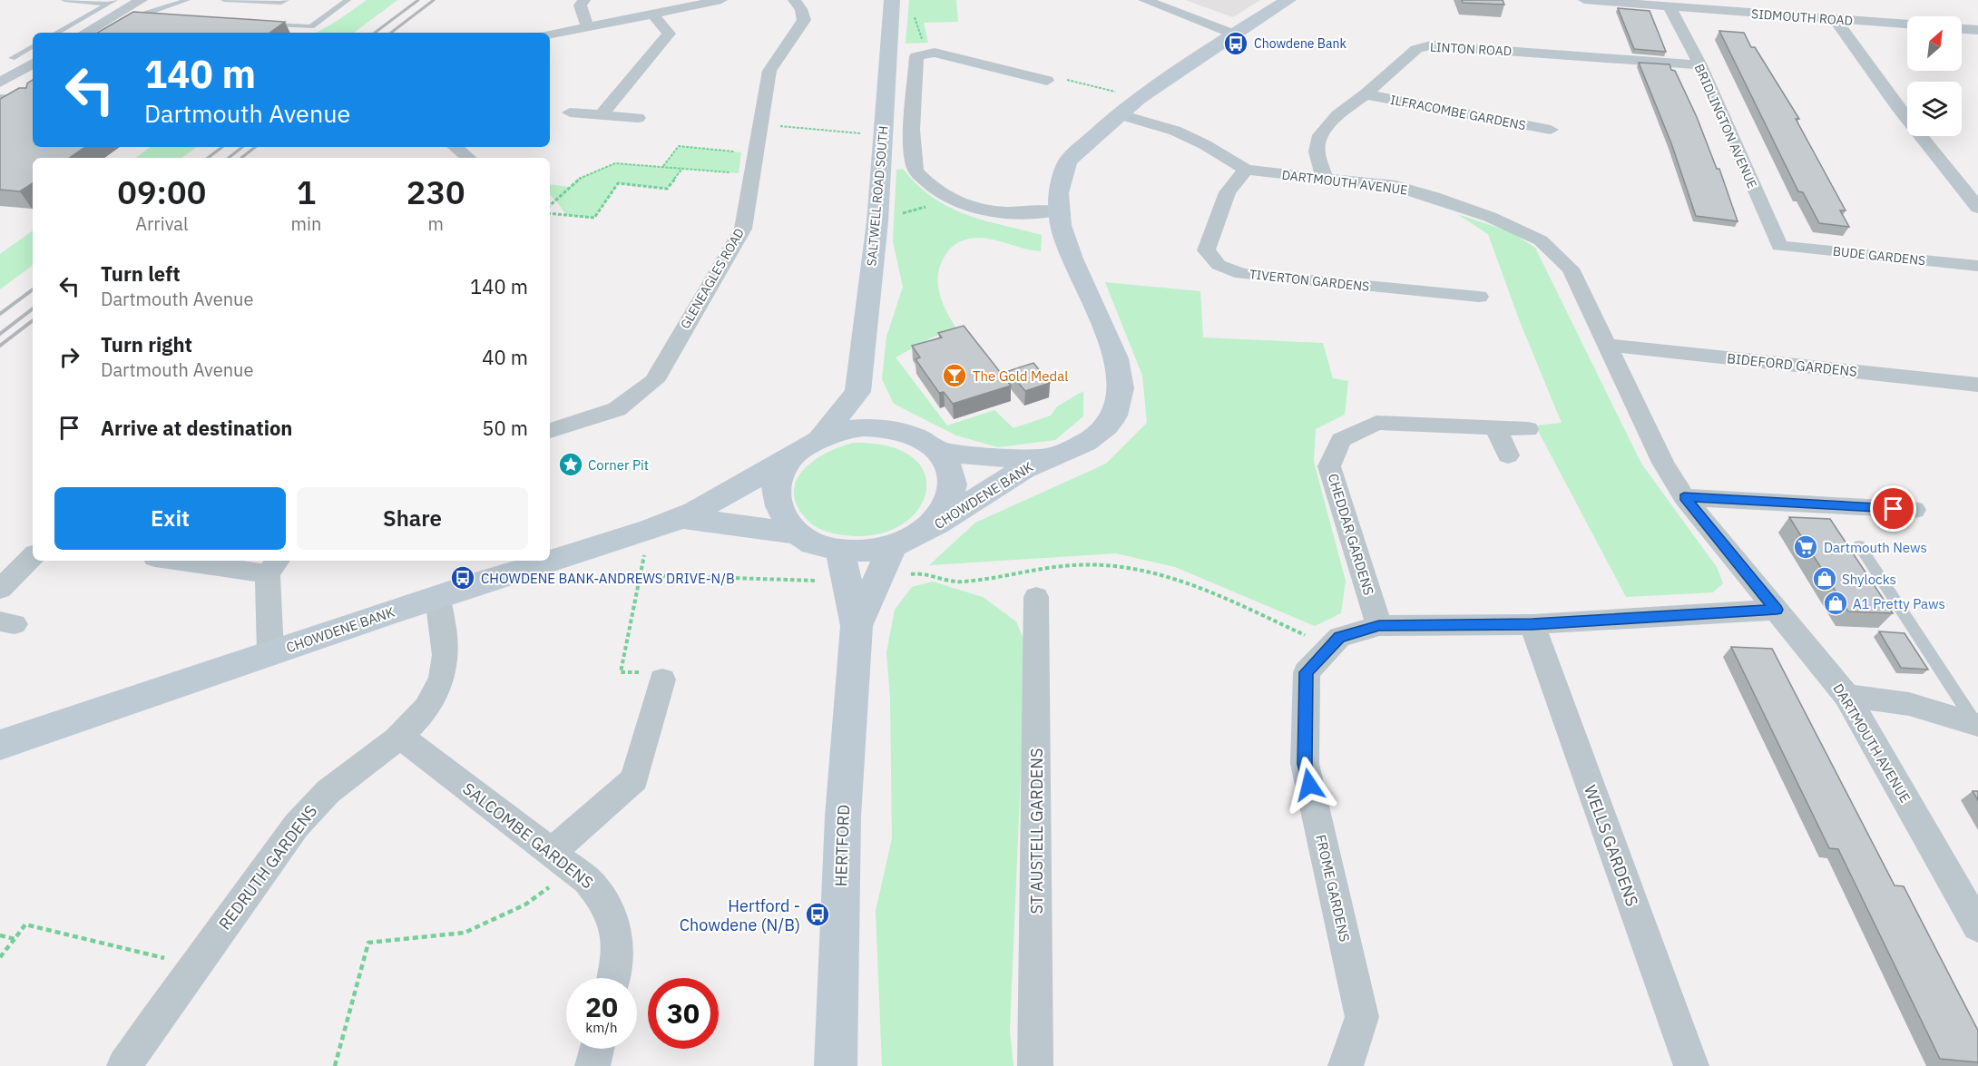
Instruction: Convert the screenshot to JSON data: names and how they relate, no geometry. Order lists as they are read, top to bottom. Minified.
{"streets":{"street":["SIDMOUTH ROAD","LINTON ROAD","ILFRACOMBE GARDENS","BRIDLINGTON AVENUE","DARTMOUTH AVENUE","SALTWELL ROAD SOUTH","BUDE GARDENS","GLENEAGLES ROAD","TIVERTON GARDENS","BIDEFORD GARDENS","CHOWDENE BANK","CHEDDAR GARDENS","ST AUSTELL GARDENS","SALCOMBE GARDENS","HERTFORD","WELLS GARDENS","REDRUTH GARDENS","FROME GARDENS"]},"crossings":[["SIDMOUTH ROAD","BRIDLINGTON AVENUE"],["LINTON ROAD","ILFRACOMBE GARDENS"],["LINTON ROAD","BRIDLINGTON AVENUE"],["LINTON ROAD","DARTMOUTH AVENUE"],["BRIDLINGTON AVENUE","BUDE GARDENS"],["DARTMOUTH AVENUE","TIVERTON GARDENS"],["DARTMOUTH AVENUE","BIDEFORD GARDENS"],["DARTMOUTH AVENUE","CHOWDENE BANK"],["DARTMOUTH AVENUE","FROME GARDENS"],["CHOWDENE BANK","HERTFORD"],["CHOWDENE BANK","REDRUTH GARDENS"],["CHEDDAR GARDENS","FROME GARDENS"],["SALCOMBE GARDENS","REDRUTH GARDENS"],["WELLS GARDENS","FROME GARDENS"]],"places":{"bus stop":["Chowdene Bank","CHOWDENE BANK-ANDREWS DRIVE-N/B","Hertford - Chowdene (N/B)"],"bar":["The Gold Medal"],"place":["Corner Pit"],"supermarket":["Dartmouth News"],"shop":["Shylocks","A1 Pretty Paws"]},"north":"top right","page":{"turn":["140 m","Dartmouth Avenue"],"eta":["09:00","Arrival","1","min","230","m"],"list":[{"name":"Turn left","note":"Dartmouth Avenue","value":"140 m"},{"name":"Turn right","note":"Dartmouth Avenue","value":"40 m"},{"name":"Arrive at destination","value":"50 m"}],"buttons":["Exit","Share"],"speed":"20 km/h","limit":"30"}}
